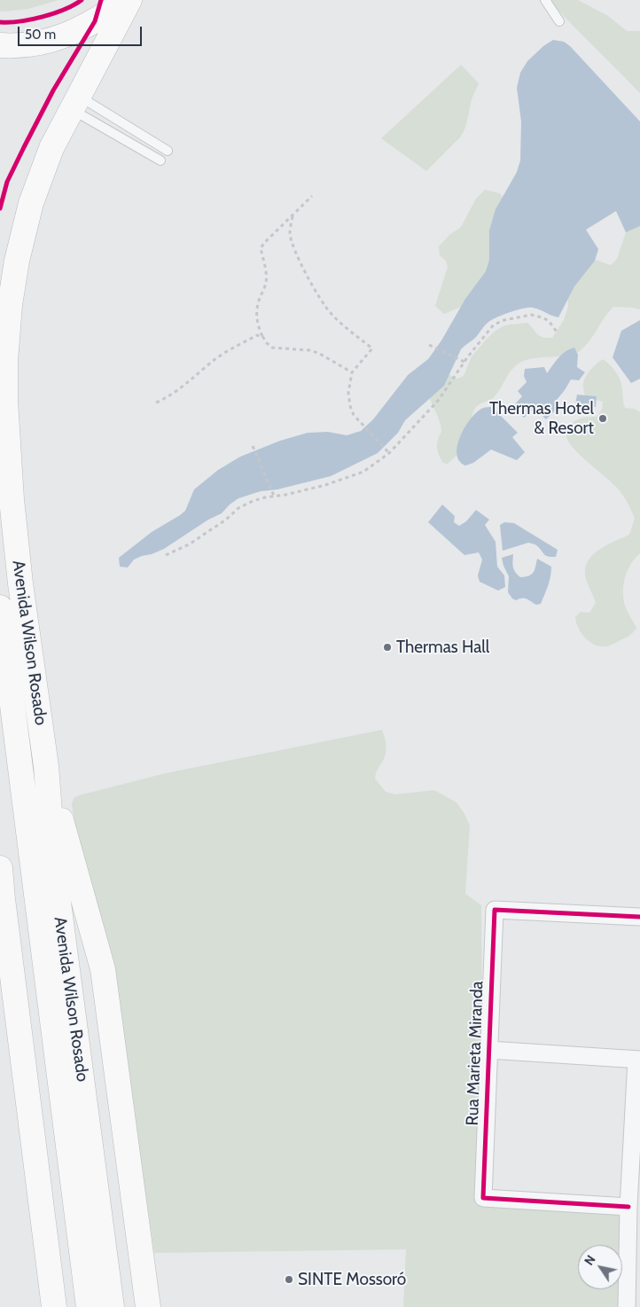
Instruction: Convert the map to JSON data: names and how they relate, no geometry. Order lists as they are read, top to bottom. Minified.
{"streets":{"highway":["Avenida Wilson Rosado"],"street":["Rua Marieta Miranda"]},"places":["Thermas Hotel & Resort","Thermas Hall","SINTE Mossoró"],"scale_bar":"50 m","north":"top left"}
